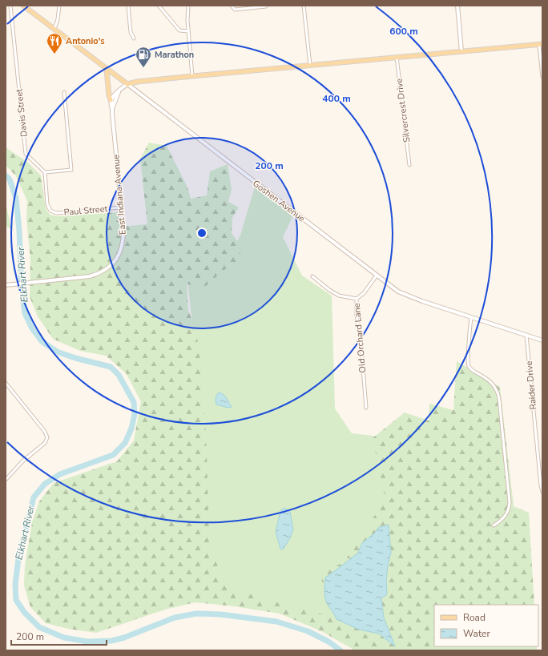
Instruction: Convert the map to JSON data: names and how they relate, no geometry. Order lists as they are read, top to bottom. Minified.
{"streets":{"main road":["Goshen Avenue"],"street":["Silvercrest Drive","Davis Street","East Indiana Avenue","Paul Street","Old Orchard Lane","Raider Drive"]},"crossings":[["Davis Street","Paul Street"],["East Indiana Avenue","Goshen Avenue"],["East Indiana Avenue","Paul Street"],["Goshen Avenue","Old Orchard Lane"],["Goshen Avenue","Raider Drive"]],"water":["Elkhart River"],"places":{"restaurant":["Antonio's"],"fuel station":["Marathon"]},"legend":["Road","Water"],"scale_bar":"200 m","rings":["600 m","400 m","200 m"]}
